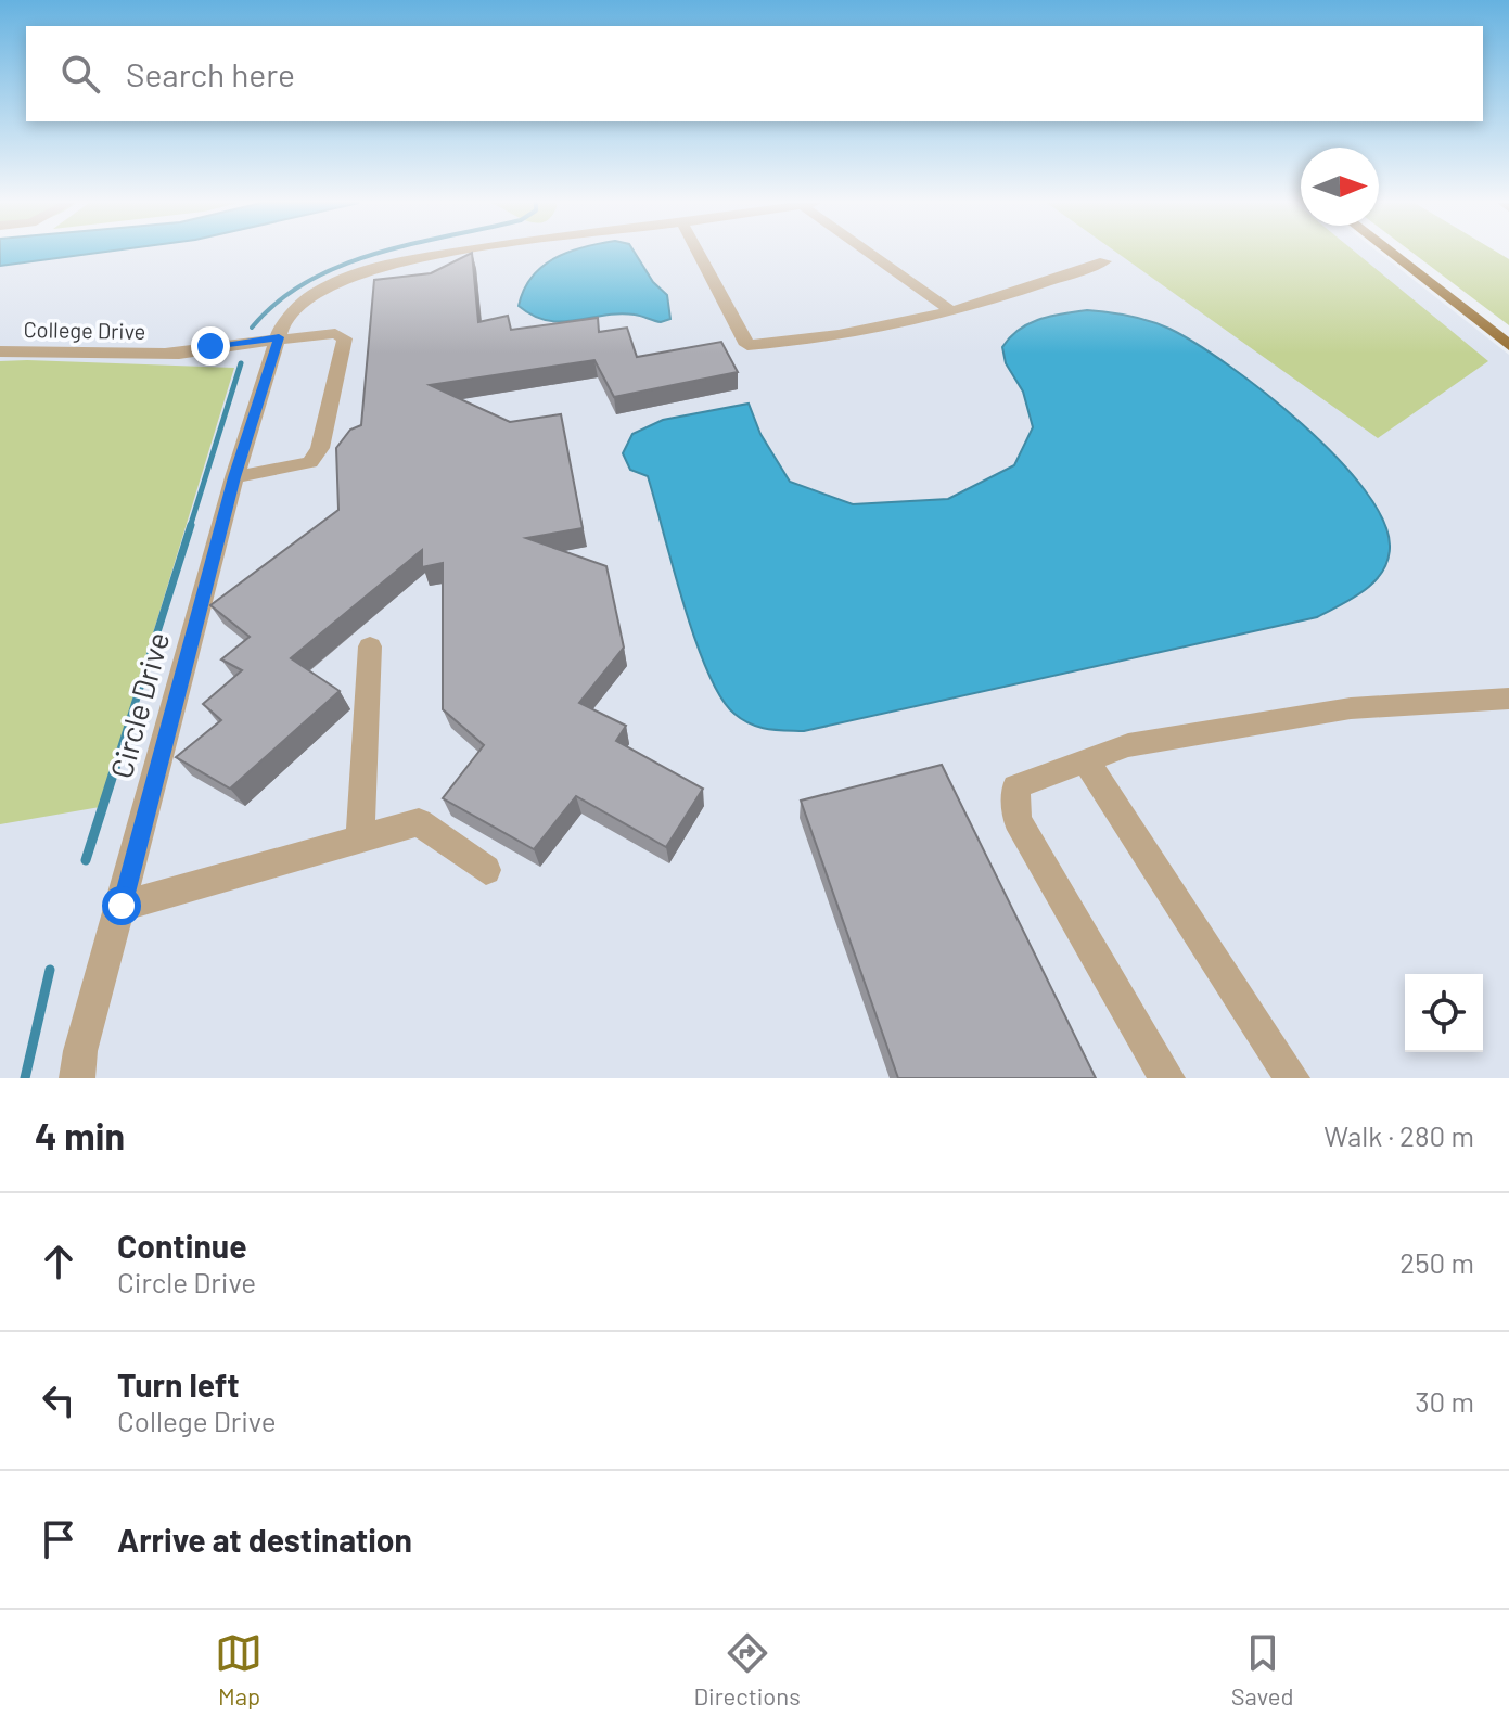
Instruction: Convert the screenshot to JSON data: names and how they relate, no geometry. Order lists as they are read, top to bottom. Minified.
{"streets":{"street":["College Drive","Circle Drive"]},"crossings":[["College Drive","Circle Drive"]],"north":"right","page":{"search":"Search here","heading":["4 min","Walk · 280 m"],"list":[["Continue","Circle Drive","250 m"],["Turn left","College Drive","30 m"],"Arrive at destination"],"nav":["Map","Directions","Saved"]}}
